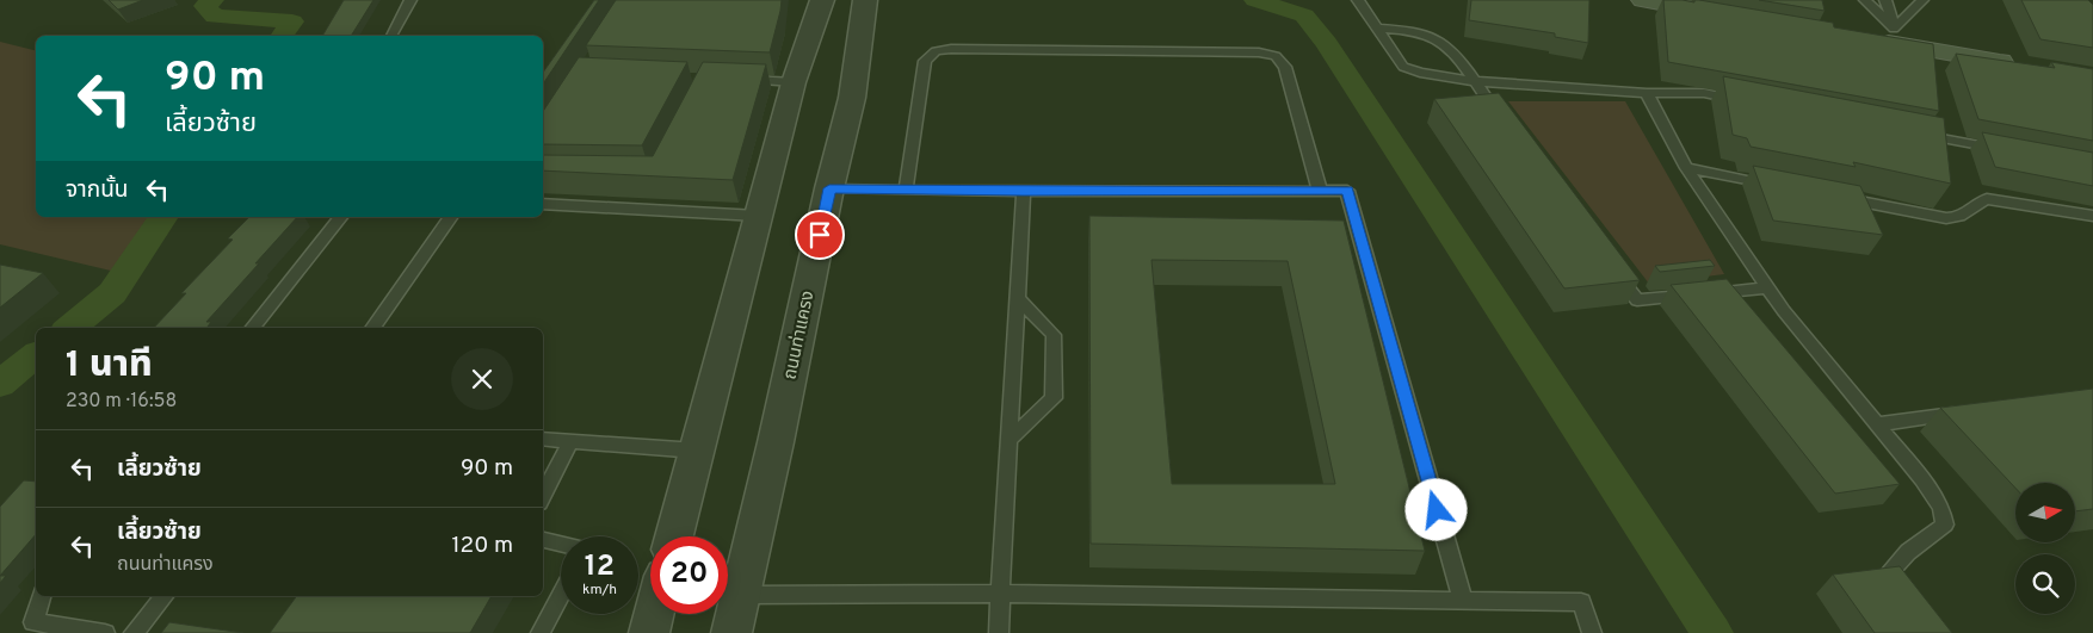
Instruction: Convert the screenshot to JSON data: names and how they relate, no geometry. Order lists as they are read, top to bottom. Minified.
{"streets":{"street":["ถนนท่าแครง"]},"north":"right","page":{"turn":["90 m","เลี้ยวซ้าย"],"then":"จากนั้น","heading":["1 นาที","230 m · 16:58"],"list":[{"name":"เลี้ยวซ้าย","value":"90 m"},{"name":"เลี้ยวซ้าย","note":"ถนนท่าแครง","value":"120 m"}],"speed":"12 km/h","limit":"20"}}
